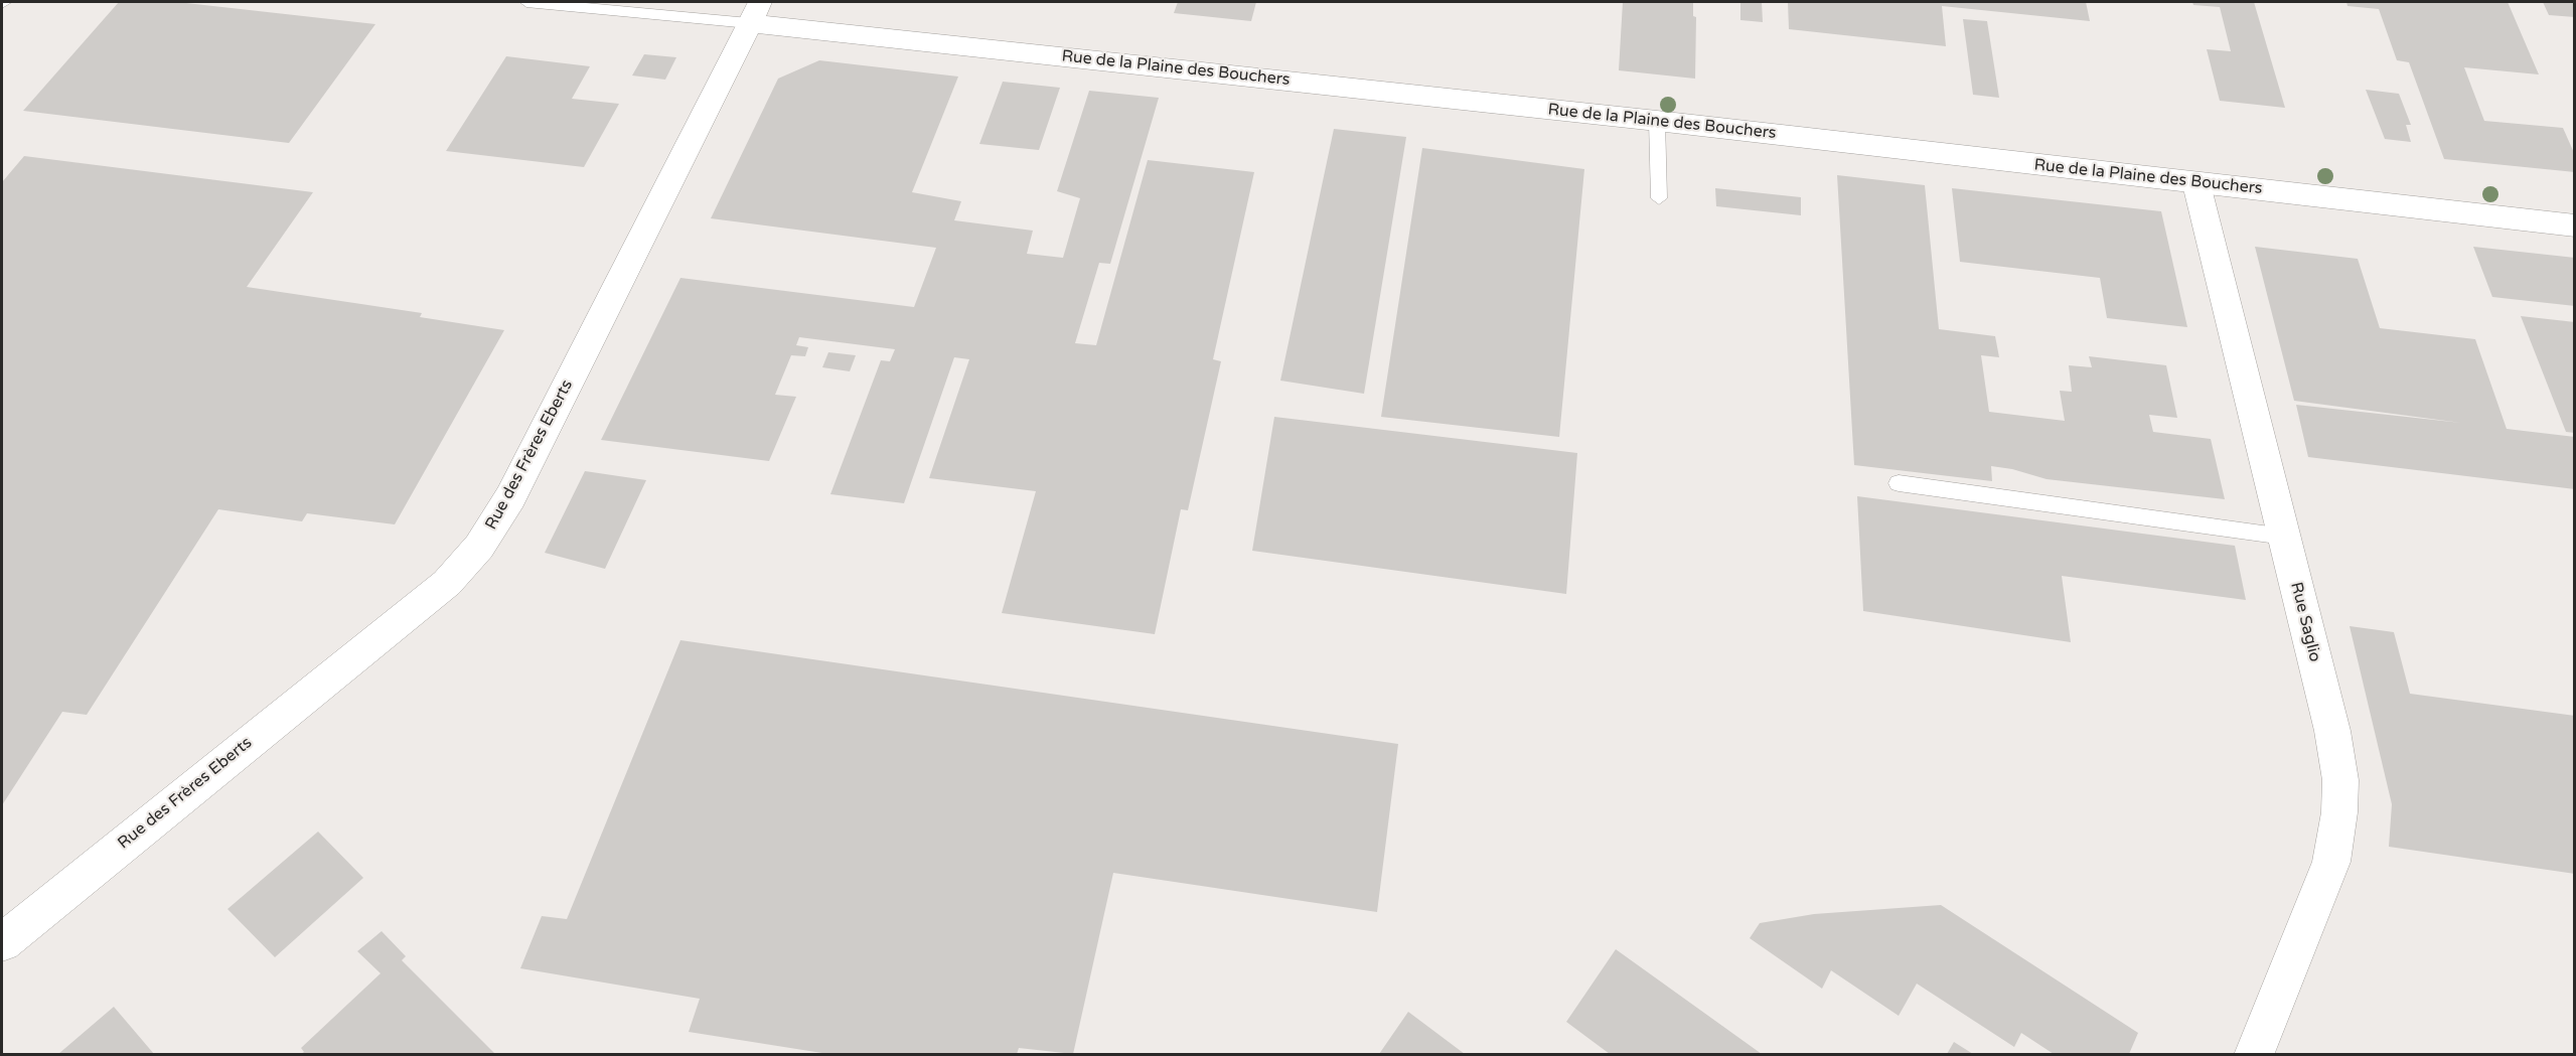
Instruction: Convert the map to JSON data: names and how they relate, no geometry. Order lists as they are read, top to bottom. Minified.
{"streets":{"street":["Rue de la Plaine des Bouchers","Rue des Frères Eberts","Rue Saglio"]},"crossings":[["Rue de la Plaine des Bouchers","Rue des Frères Eberts"],["Rue de la Plaine des Bouchers","Rue Saglio"]]}
